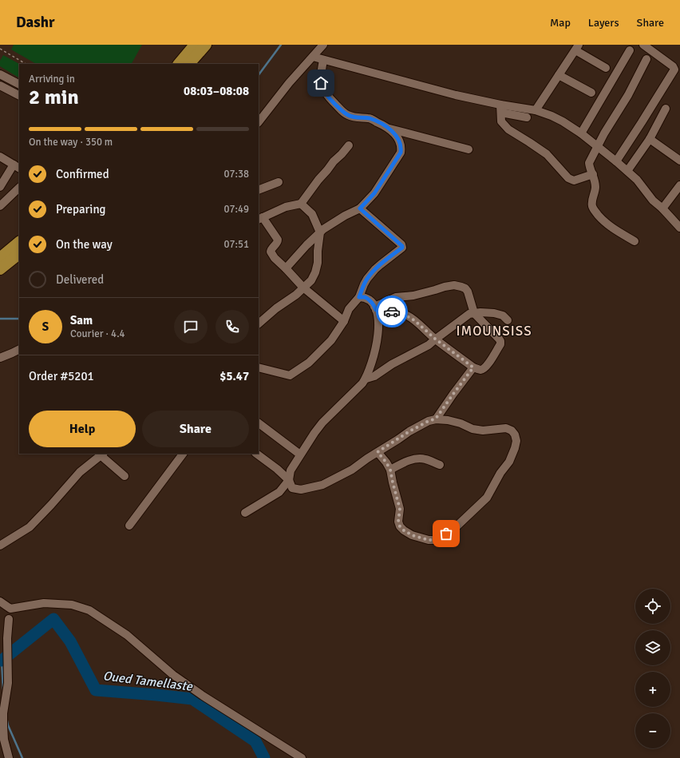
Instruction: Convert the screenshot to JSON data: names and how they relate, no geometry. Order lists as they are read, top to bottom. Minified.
{"districts":["IMOUNSISS"],"water":["Oued Tamellaste"],"page":{"header":"Dashr","nav":["Map","Layers","Share"],"heading":["2 min","Arriving in","08:03–08:08"],"panel":["Sam","Courier · 4.4","Order #5201","$5.47"],"bar":"On the way · 350 m","list":[["Confirmed","07:38"],["Preparing","07:49"],["On the way","07:51"],"Delivered"],"round":"S","buttons":["Help","Share"],"map_buttons":["+","−"]}}
